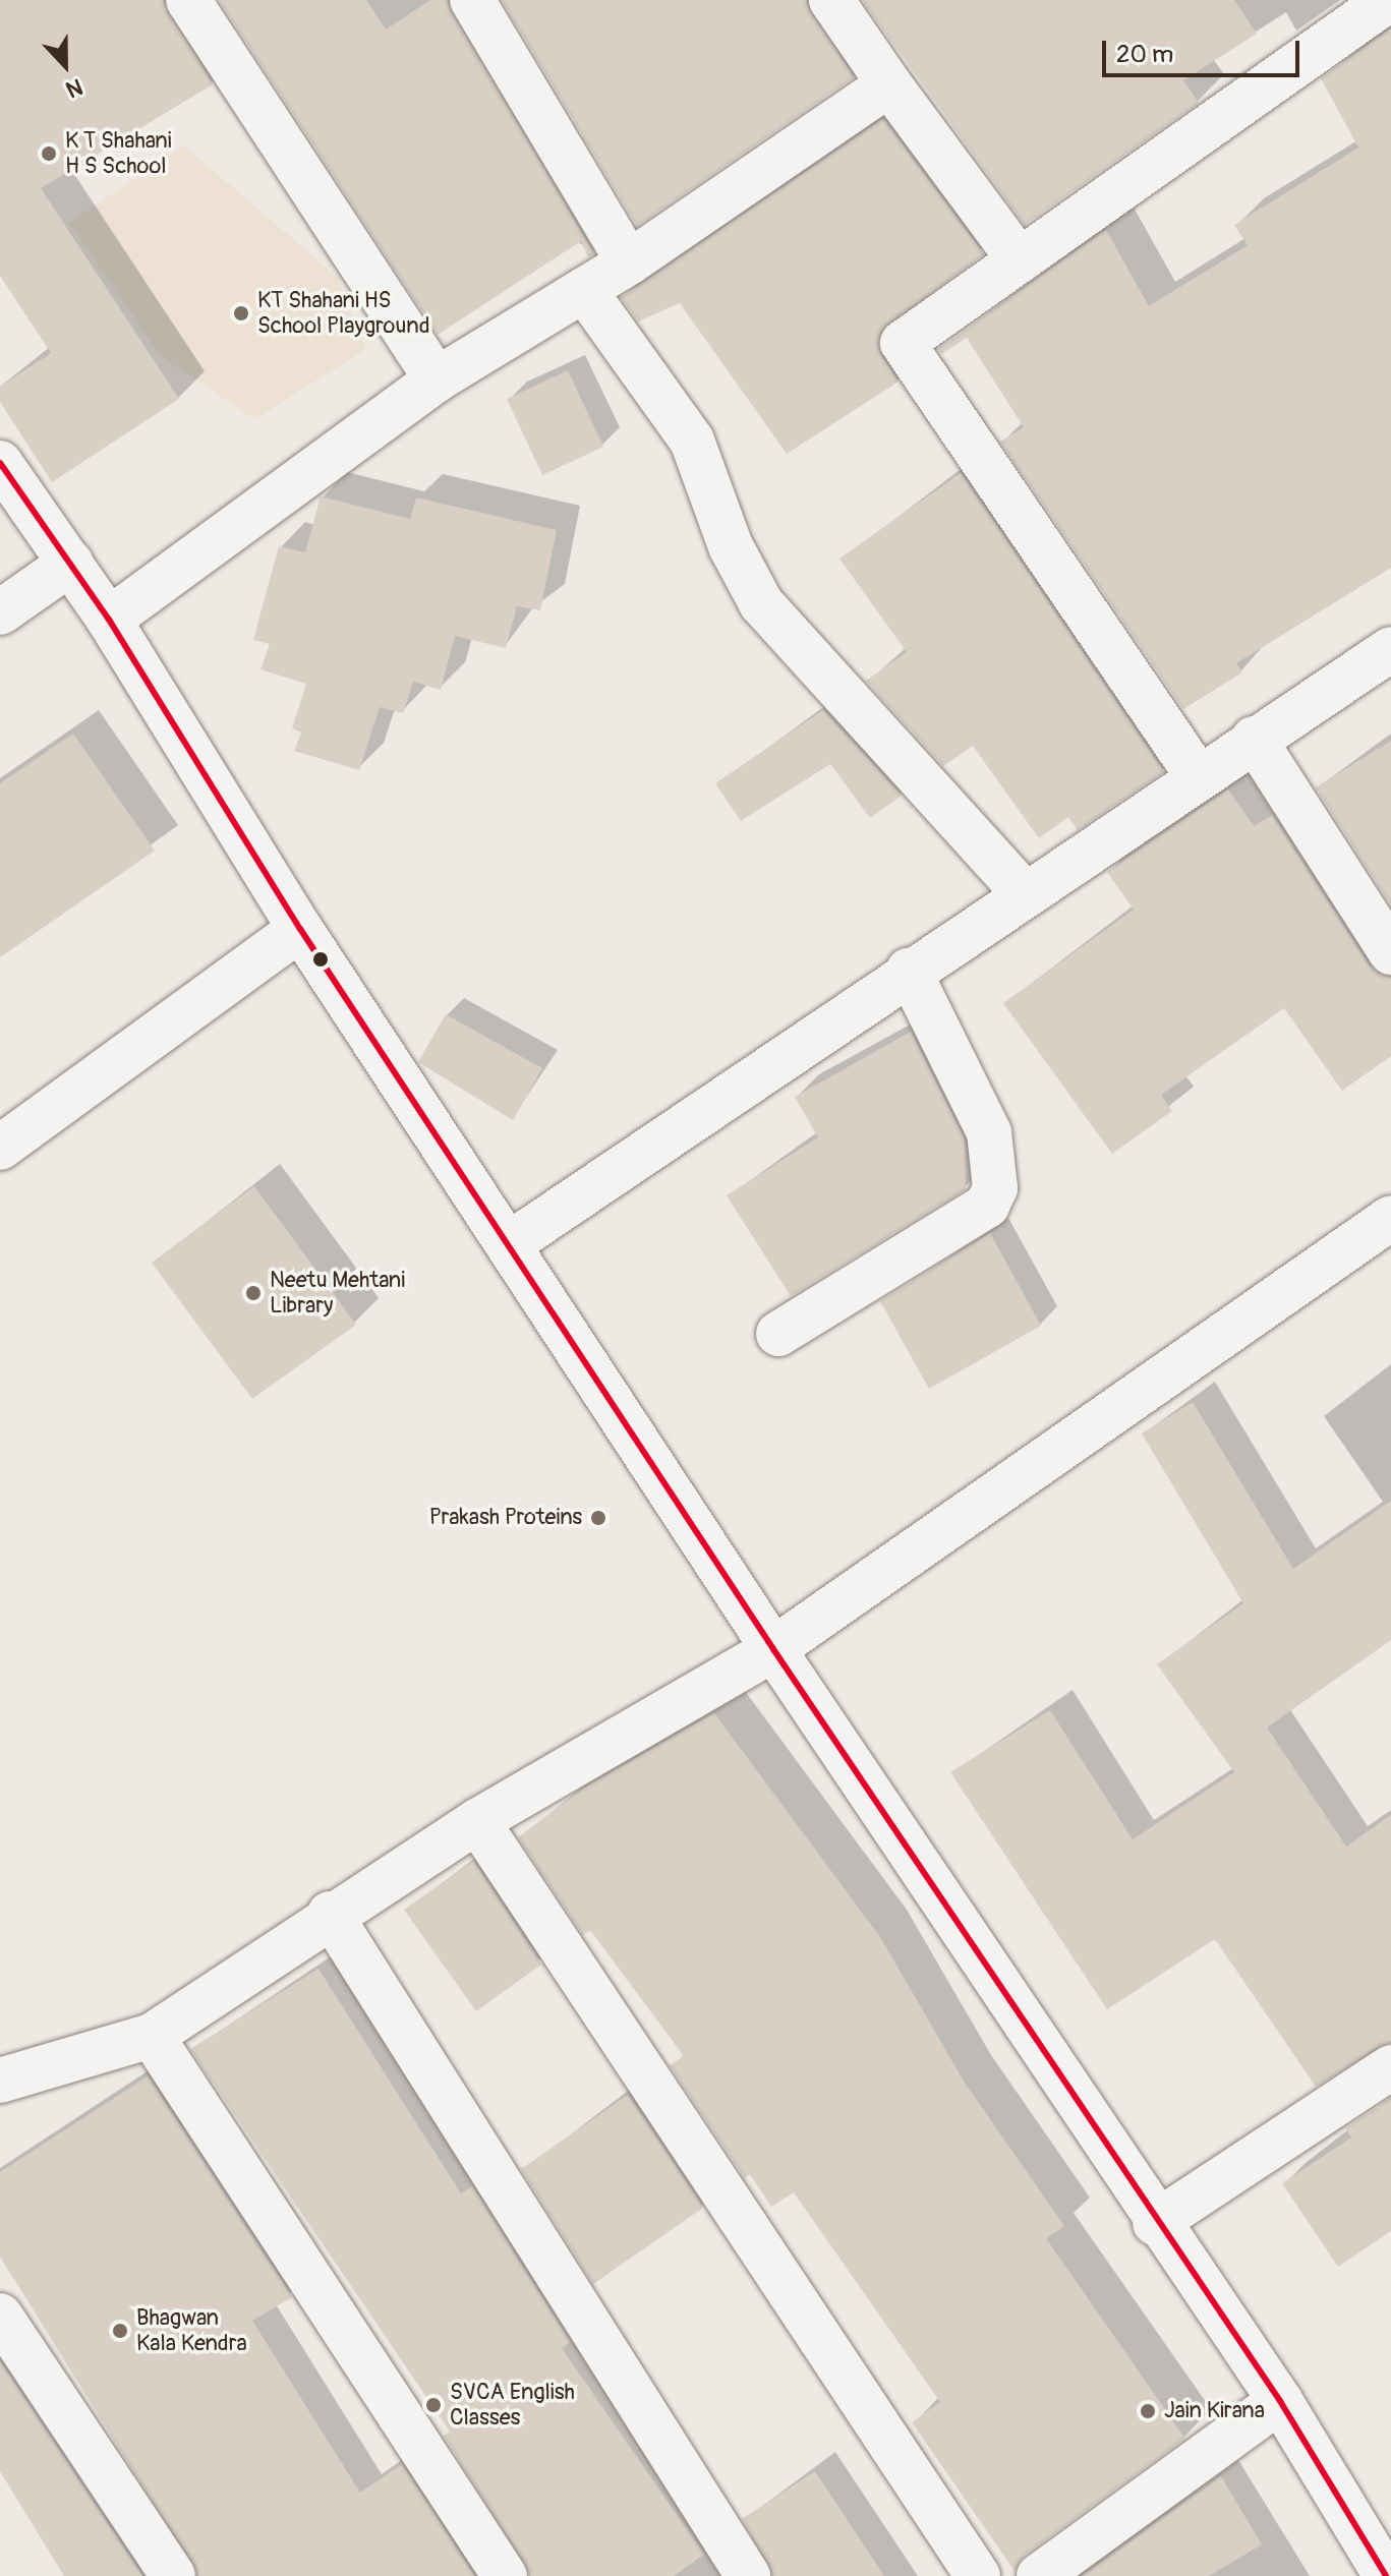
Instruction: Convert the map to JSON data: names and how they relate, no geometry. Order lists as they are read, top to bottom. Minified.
{"places":["K T Shahani H S School","KT Shahani HS School Playground","Neetu Mehtani Library","Prakash Proteins","Bhagwan Kala Kendra","SVCA English Classes","Jain Kirana"],"scale_bar":"20 m","north":"bottom"}
